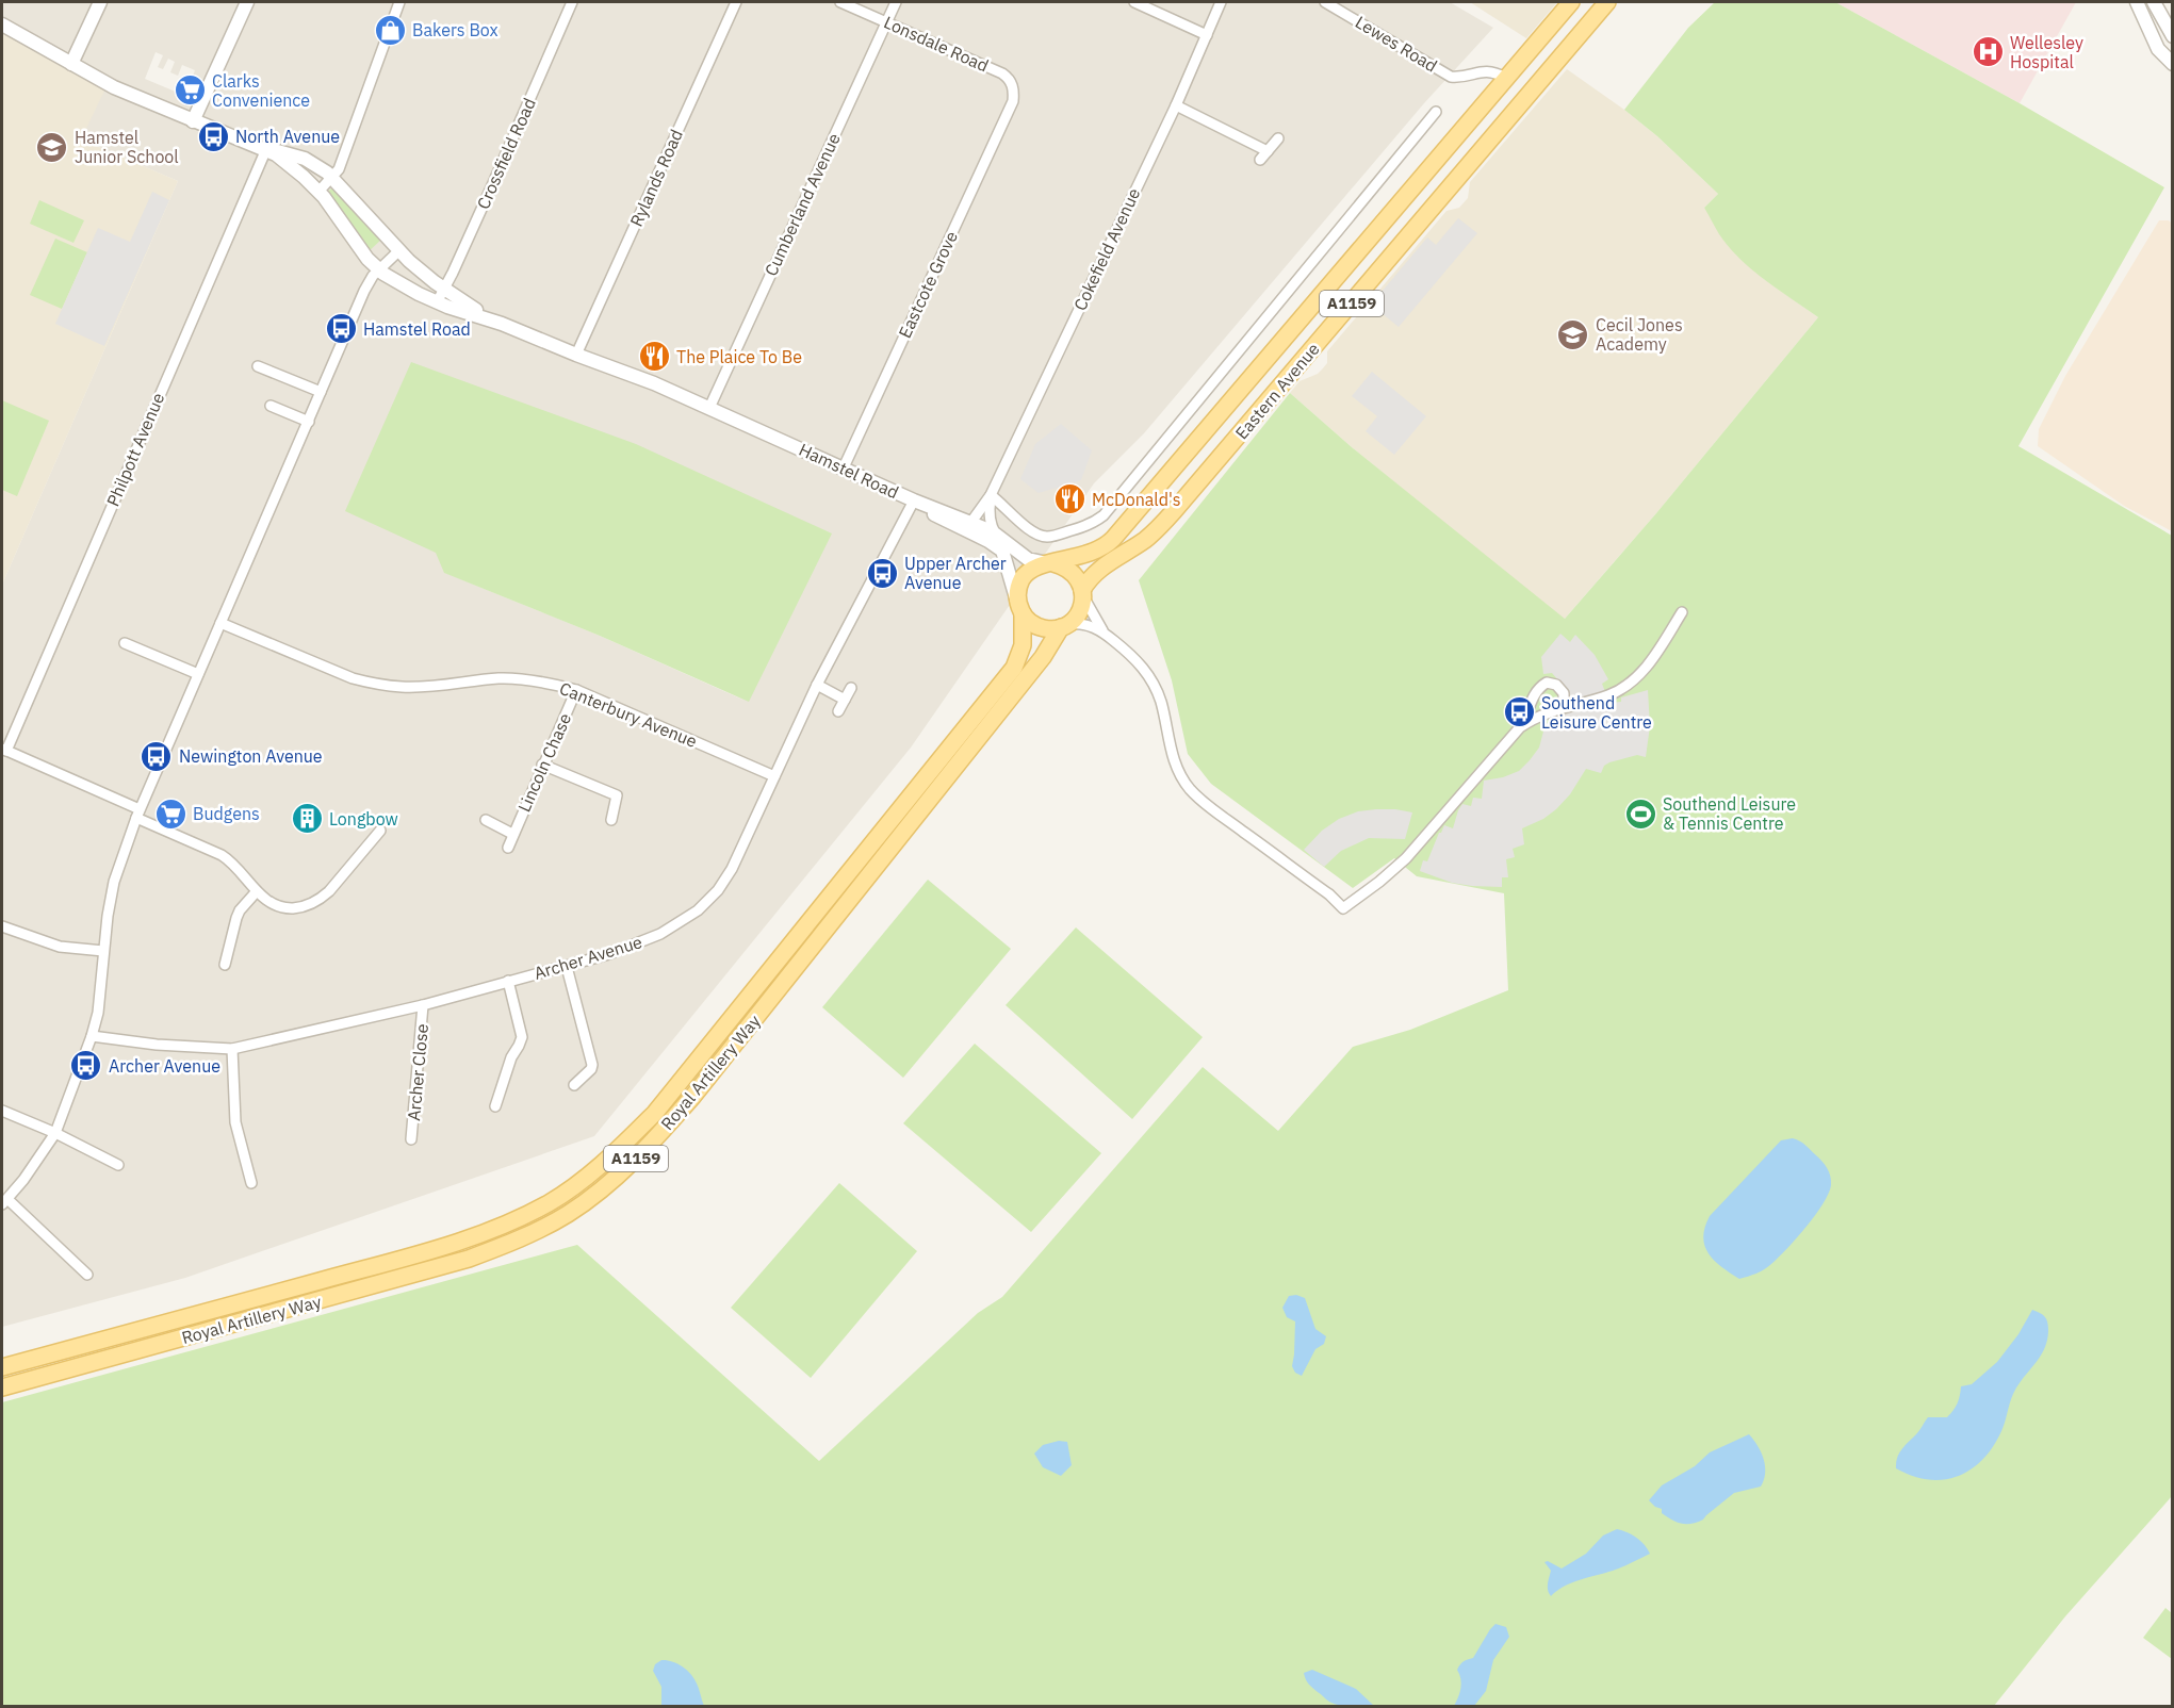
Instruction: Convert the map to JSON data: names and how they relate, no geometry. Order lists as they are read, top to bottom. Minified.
{"streets":{"main road":["A1159","Eastern Avenue","Royal Artillery Way"],"street":["Lonsdale Road","Lewes Road","Crossfield Road","Rylands Road","Cumberland Avenue","Cokefield Avenue","Eastcote Grove","Philpott Avenue","Hamstel Road","Canterbury Avenue","Lincoln Chase","Archer Avenue","Archer Close"]},"crossings":[["Lonsdale Road","Cumberland Avenue"],["Lonsdale Road","Eastcote Grove"],["Lewes Road","Eastern Avenue"],["Crossfield Road","Hamstel Road"],["Rylands Road","Hamstel Road"],["Cumberland Avenue","Hamstel Road"],["Cokefield Avenue","Hamstel Road"],["Eastcote Grove","Hamstel Road"],["Eastern Avenue","Hamstel Road"],["Eastern Avenue","Royal Artillery Way"],["Philpott Avenue","Hamstel Road"],["Hamstel Road","Archer Avenue"],["Hamstel Road","Royal Artillery Way"],["Canterbury Avenue","Lincoln Chase"],["Canterbury Avenue","Archer Avenue"],["Archer Avenue","Archer Close"]],"places":{"shop":["Bakers Box"],"hospital":["Wellesley Hospital"],"supermarket":["Clarks Convenience","Budgens"],"bus stop":["North Avenue","Hamstel Road","Upper Archer Avenue","Southend Leisure Centre","Newington Avenue","Archer Avenue"],"school or university":["Hamstel Junior School","Cecil Jones Academy"],"restaurant":["The Plaice To Be","McDonald's"],"sports":["Southend Leisure & Tennis Centre"],"building":["Longbow"]}}
